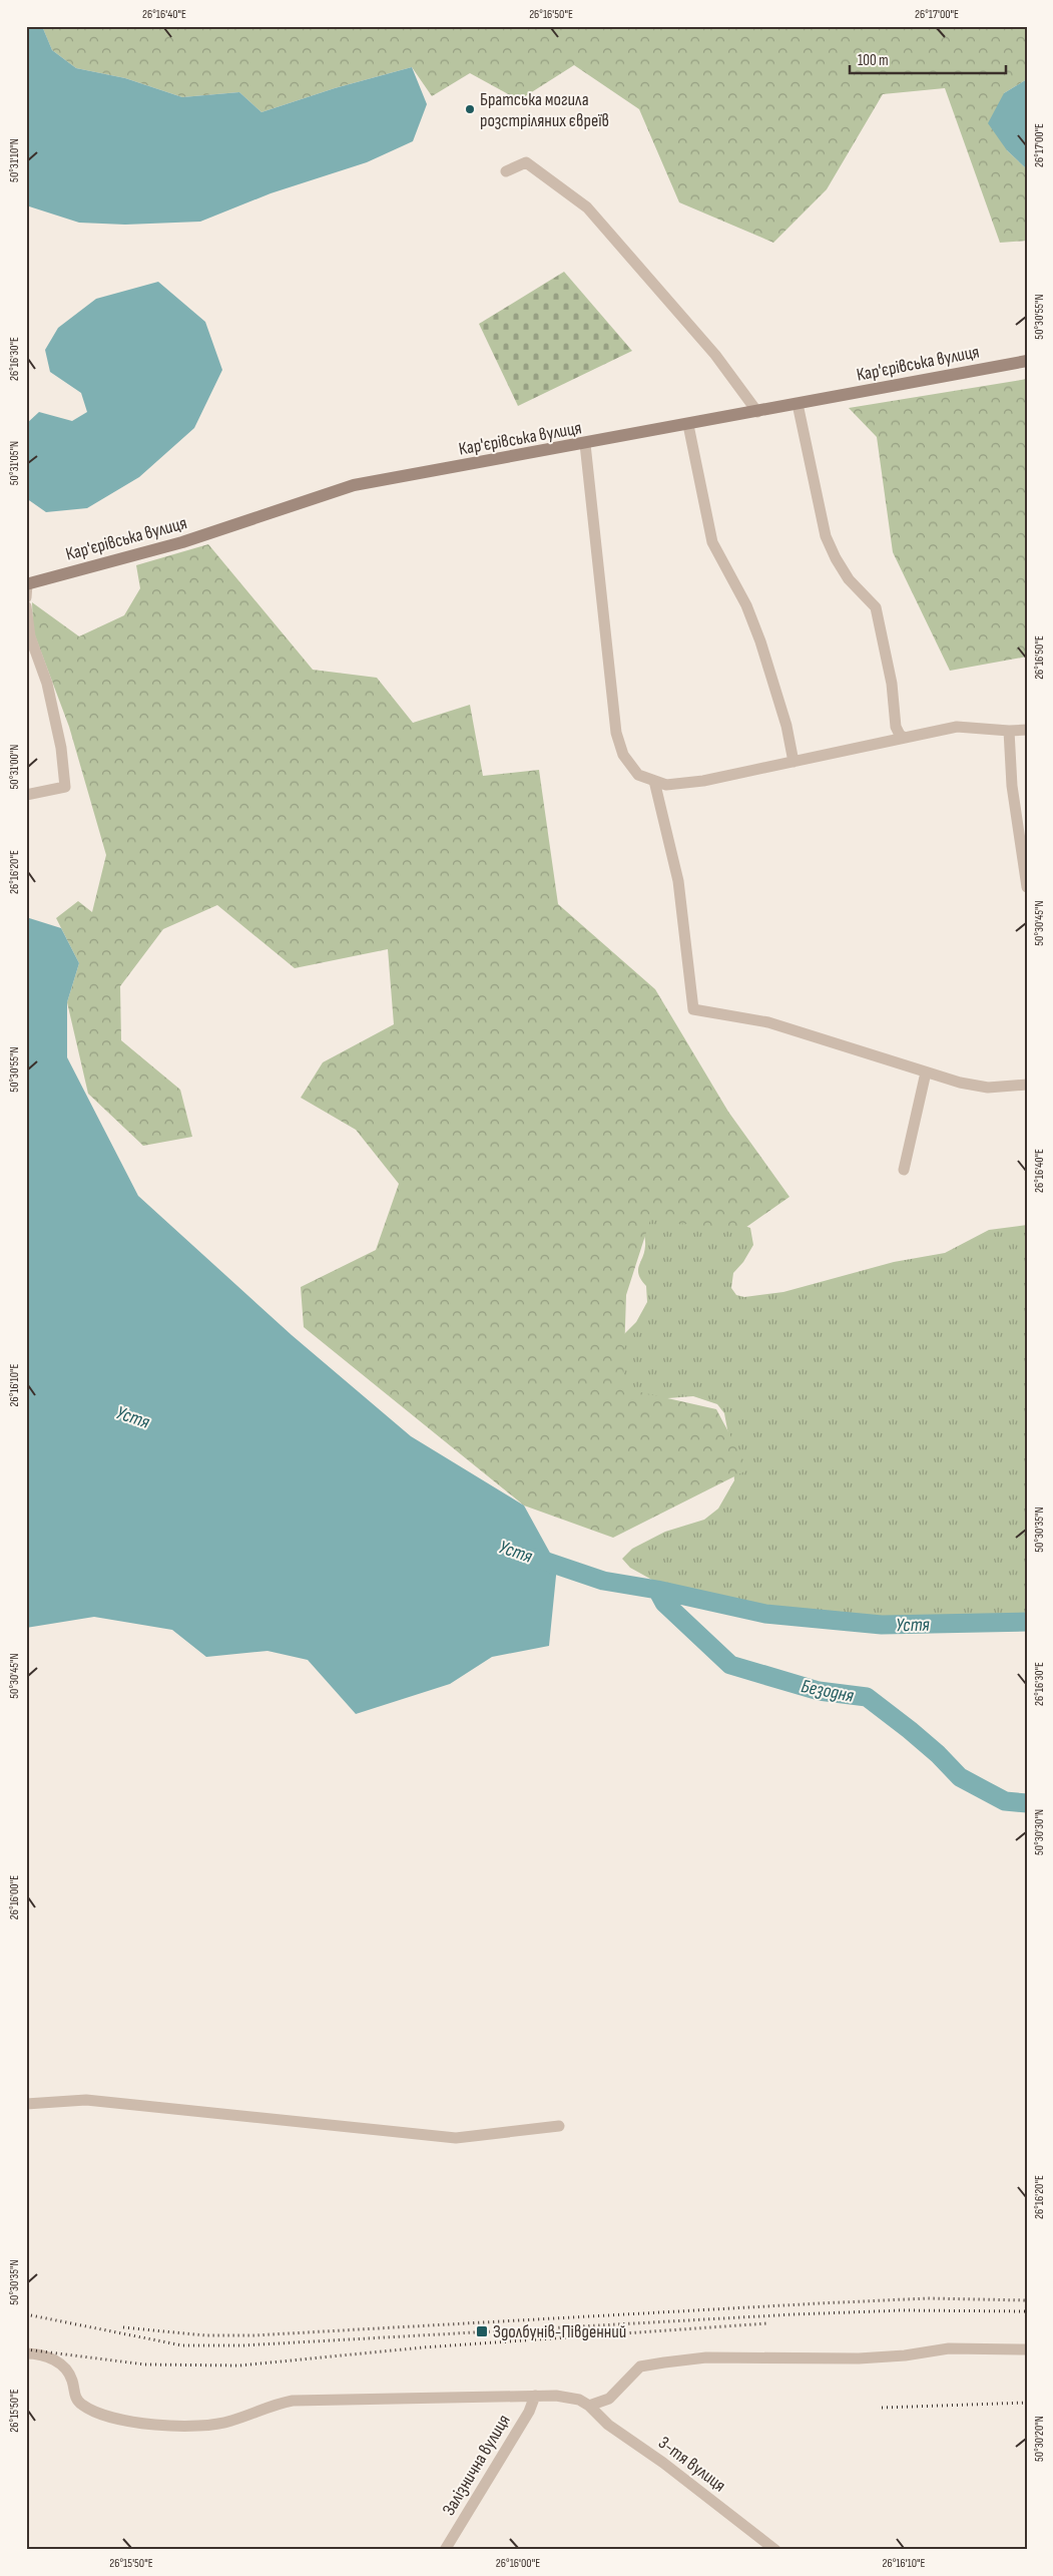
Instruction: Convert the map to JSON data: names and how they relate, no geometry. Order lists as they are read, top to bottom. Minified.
{"streets":{"street":["Кар'єрівська вулиця","3-тя вулиця","Залізнична вулиця"]},"water":["Устя","Безодня"],"places":{"other":["Братська могила розстріляних євреїв"],"transit":["Здолбунів-Південний"]},"scale_bar":"100 m","coordinates":["26°16'40\"E","26°16'50\"E","26°17'00\"E","50°31'10\"N","50°30'55\"N","26°16'30\"E","50°31'05\"N","50°31'00\"N","26°16'20\"E","50°30'45\"N","26°16'10\"E","50°30'35\"N","50°30'30\"N","26°16'00\"E","26°15'50\"E","50°30'20\"N"]}
